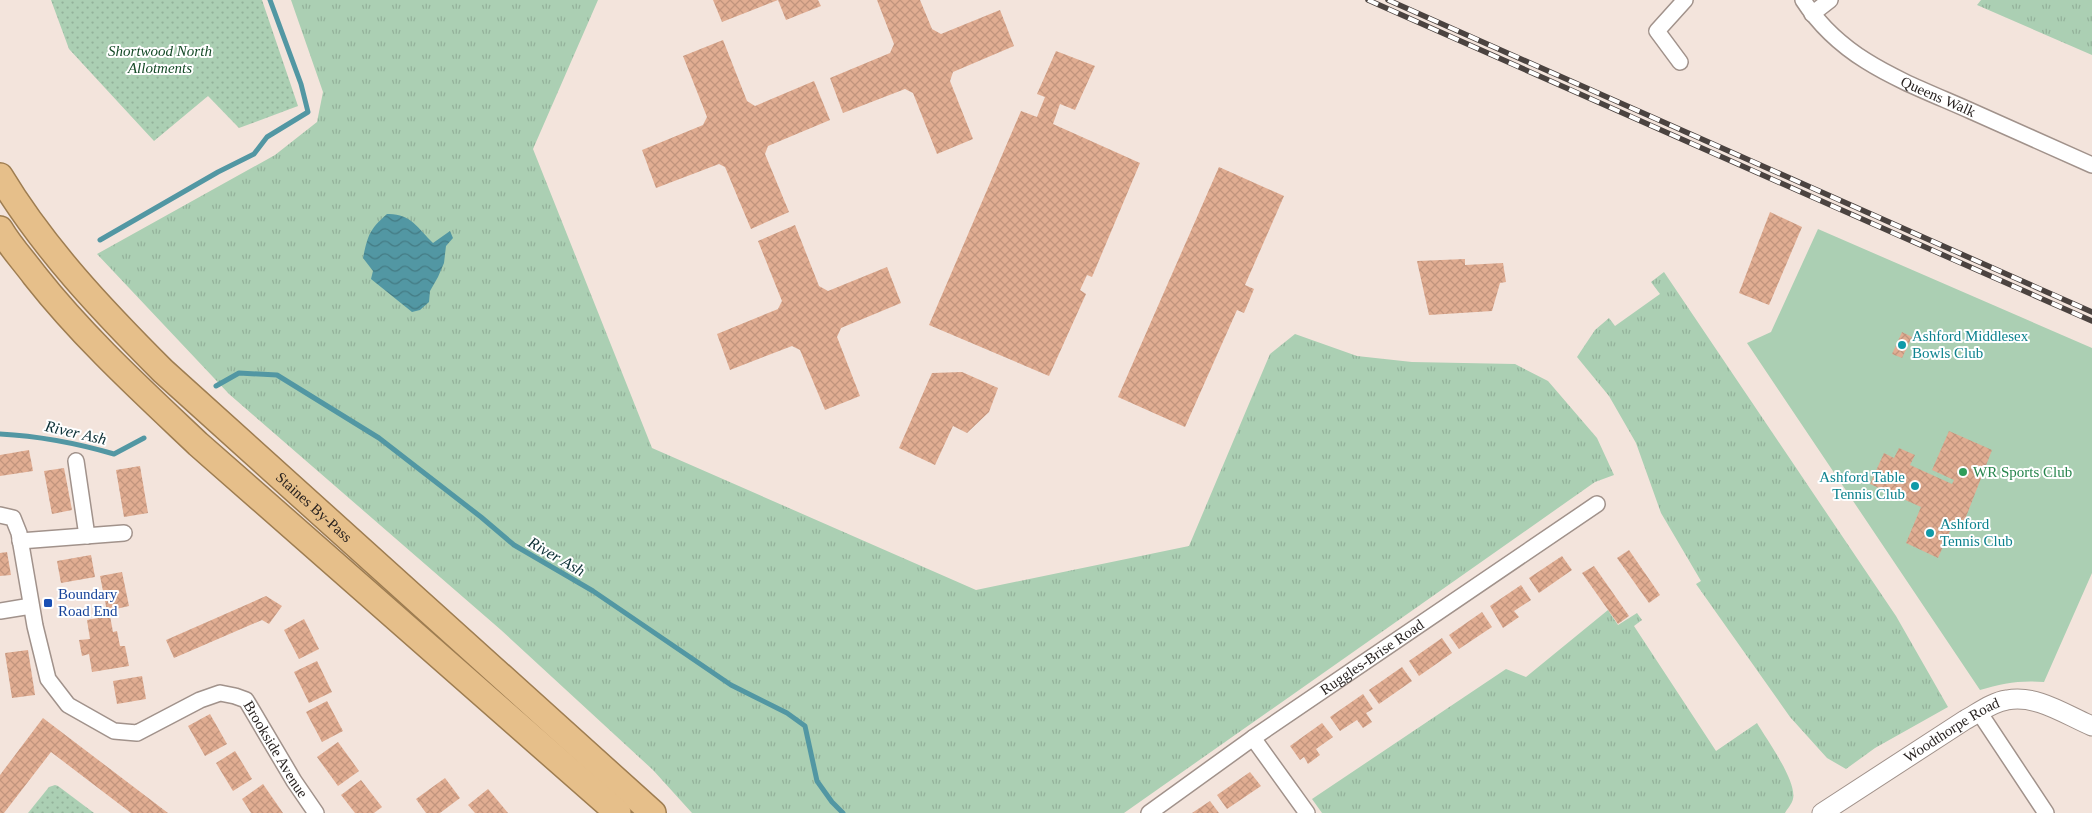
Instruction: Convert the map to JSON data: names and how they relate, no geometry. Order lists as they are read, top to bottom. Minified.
{"streets":{"highway":["Staines By-Pass"],"street":["Queens Walk","Ruggles-Brise Road","Woodthorpe Road","Brookside Avenue"]},"water":["River Ash"],"parks":["Shortwood North Allotments"],"places":{"other":["Ashford Middlesex Bowls Club","WR Sports Club","Ashford Table Tennis Club","Ashford Tennis Club"],"transit":["Boundary Road End"]}}
